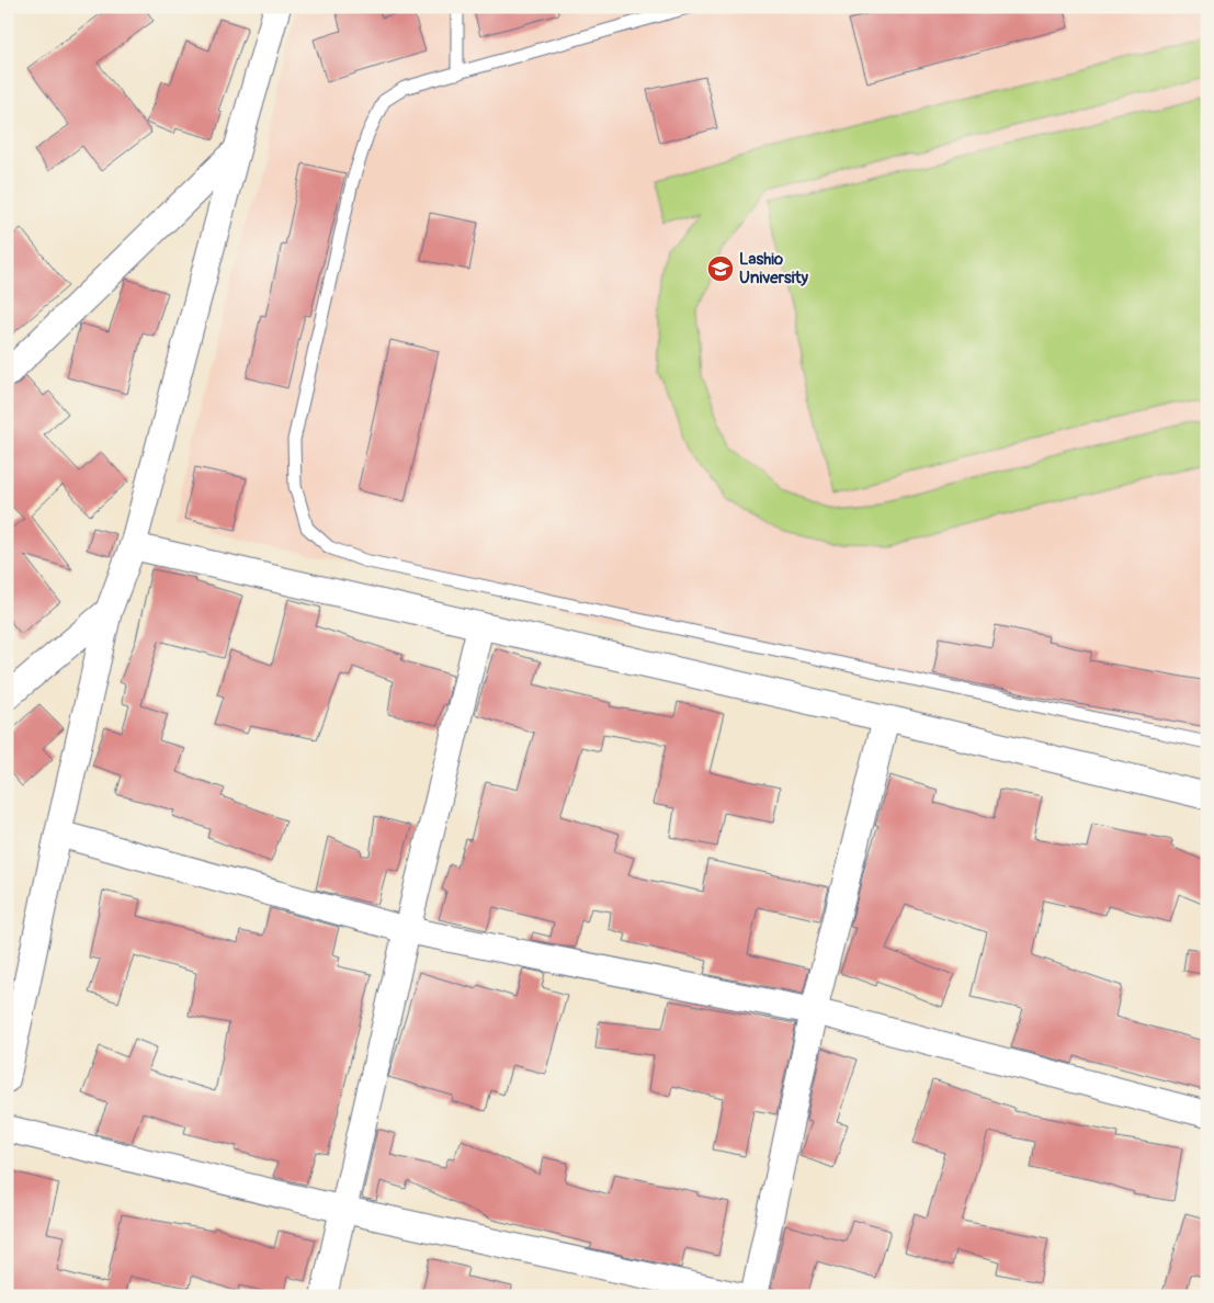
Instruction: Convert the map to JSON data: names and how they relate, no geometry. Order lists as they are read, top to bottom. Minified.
{"places":{"school or university":["Lashio University"]}}
